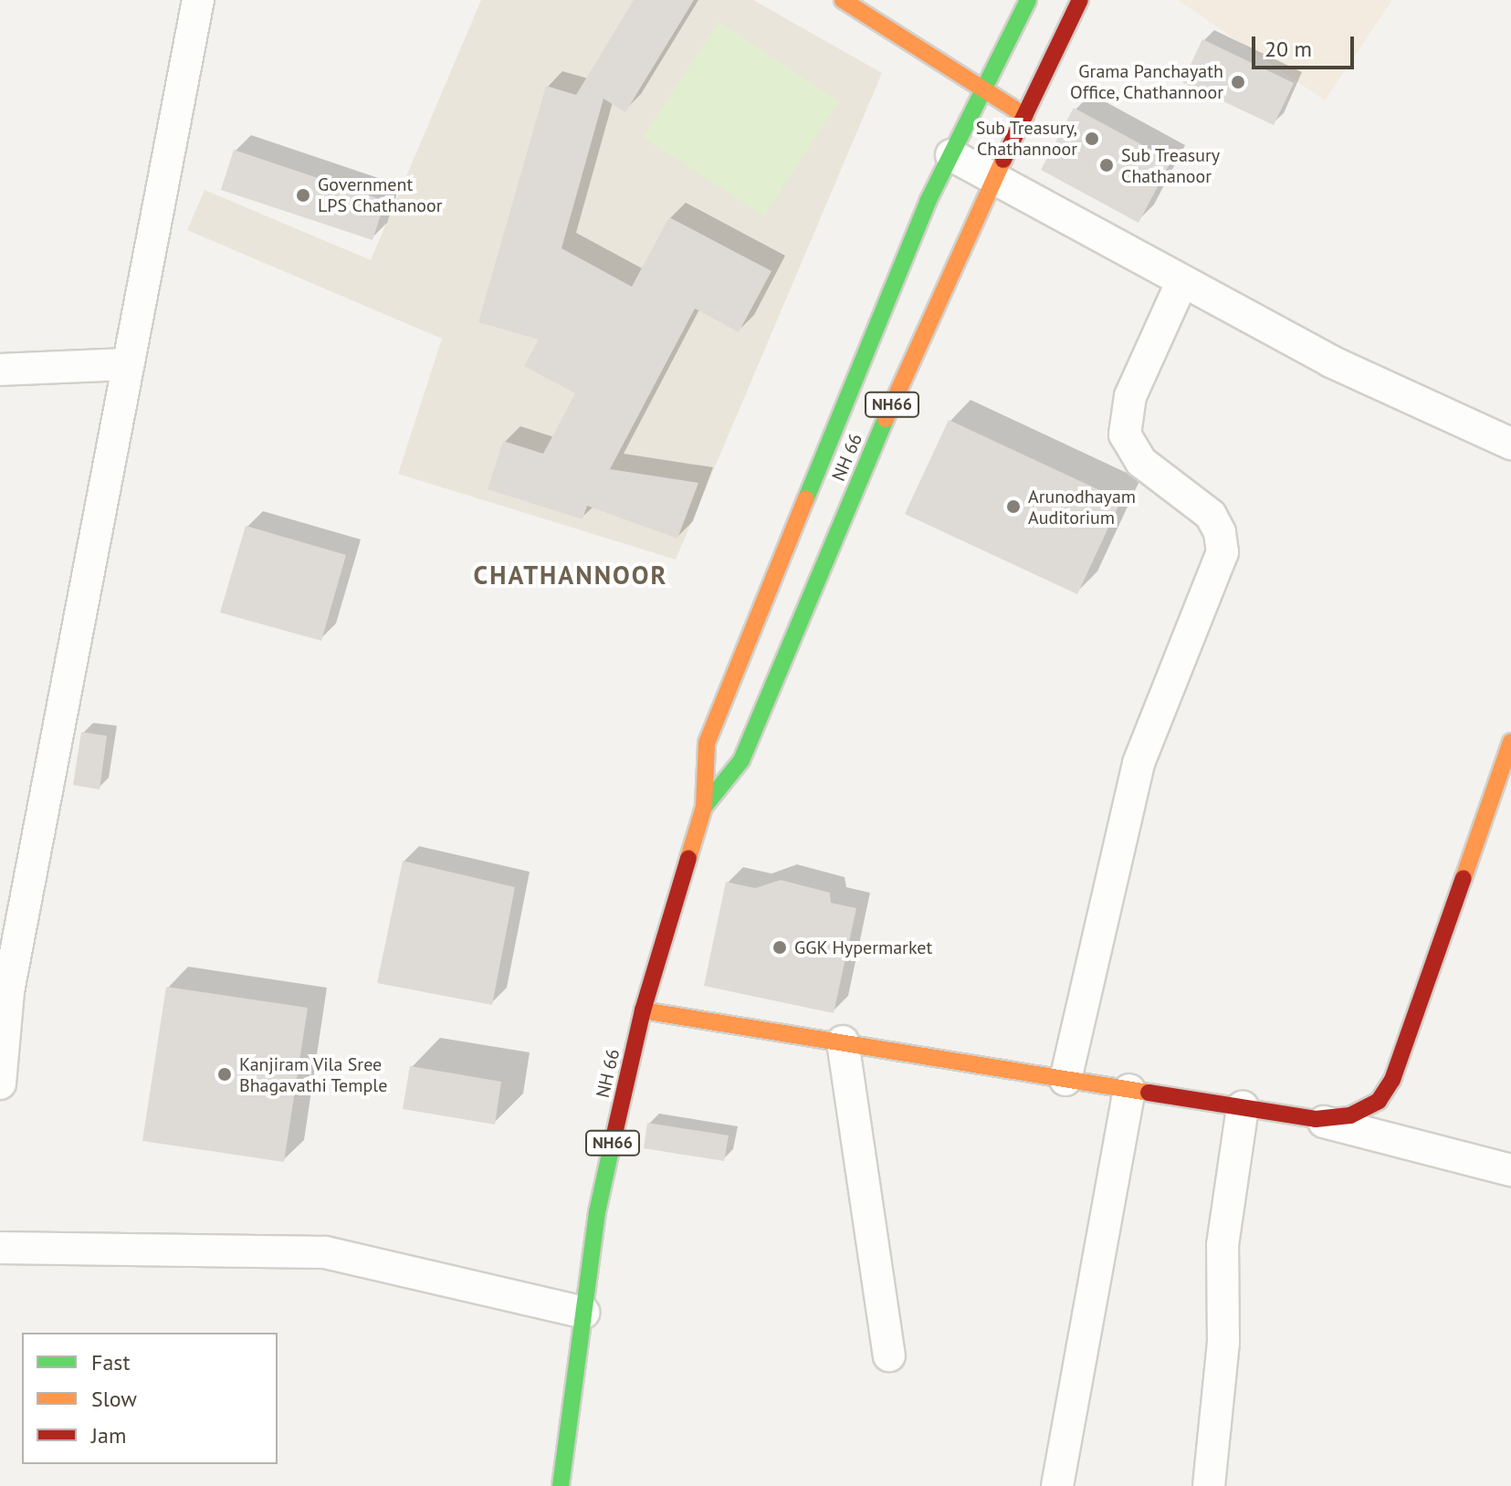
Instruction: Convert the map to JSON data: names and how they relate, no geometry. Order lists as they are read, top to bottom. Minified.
{"streets":{"main road":["NH66","NH 66"]},"districts":["CHATHANNOOR"],"places":["Grama Panchayath Office, Chathannoor","Sub Treasury, Chathannoor","Sub Treasury Chathanoor","Government LPS Chathanoor","Arunodhayam Auditorium","GGK Hypermarket","Kanjiram Vila Sree Bhagavathi Temple"],"legend":["Fast","Slow","Jam"],"scale_bar":"20 m"}
